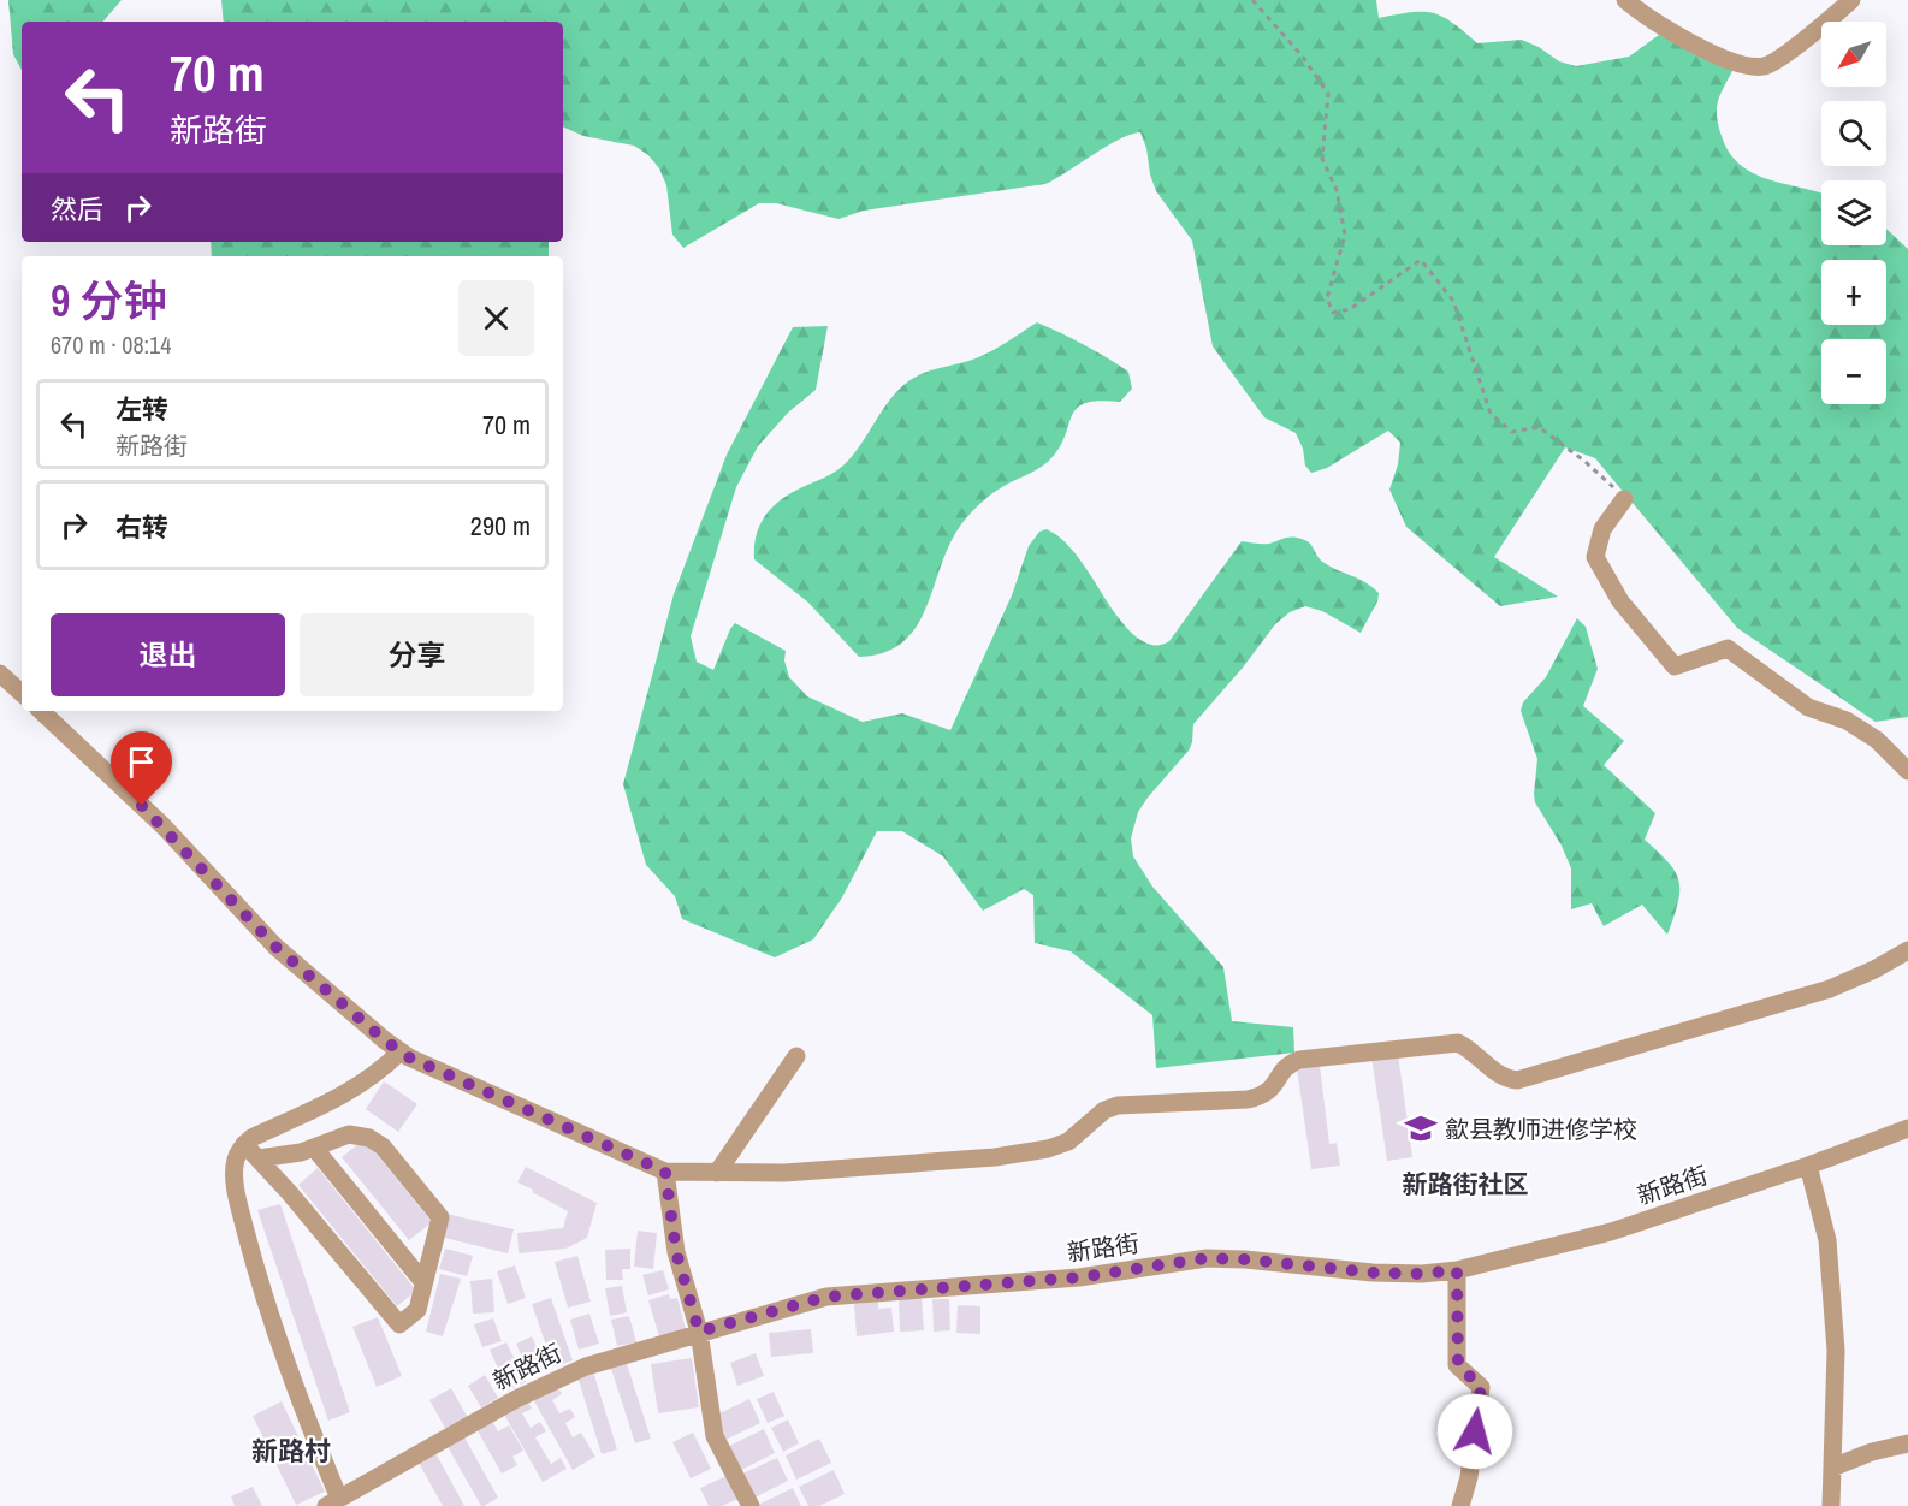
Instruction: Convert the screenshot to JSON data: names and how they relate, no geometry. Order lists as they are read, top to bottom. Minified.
{"streets":{"street":["新路街"]},"districts":["新路街社区","新路村"],"places":{"school or university":["歙县教师进修学校"]},"north":"bottom left","page":{"map_buttons":["+","−"],"turn":["70 m","新路街"],"then":"然后","heading":["9 分钟","670 m · 08:14"],"list":[{"name":"左转","note":"新路街","value":"70 m"},{"name":"右转","value":"290 m"}],"buttons":["退出","分享"]}}
